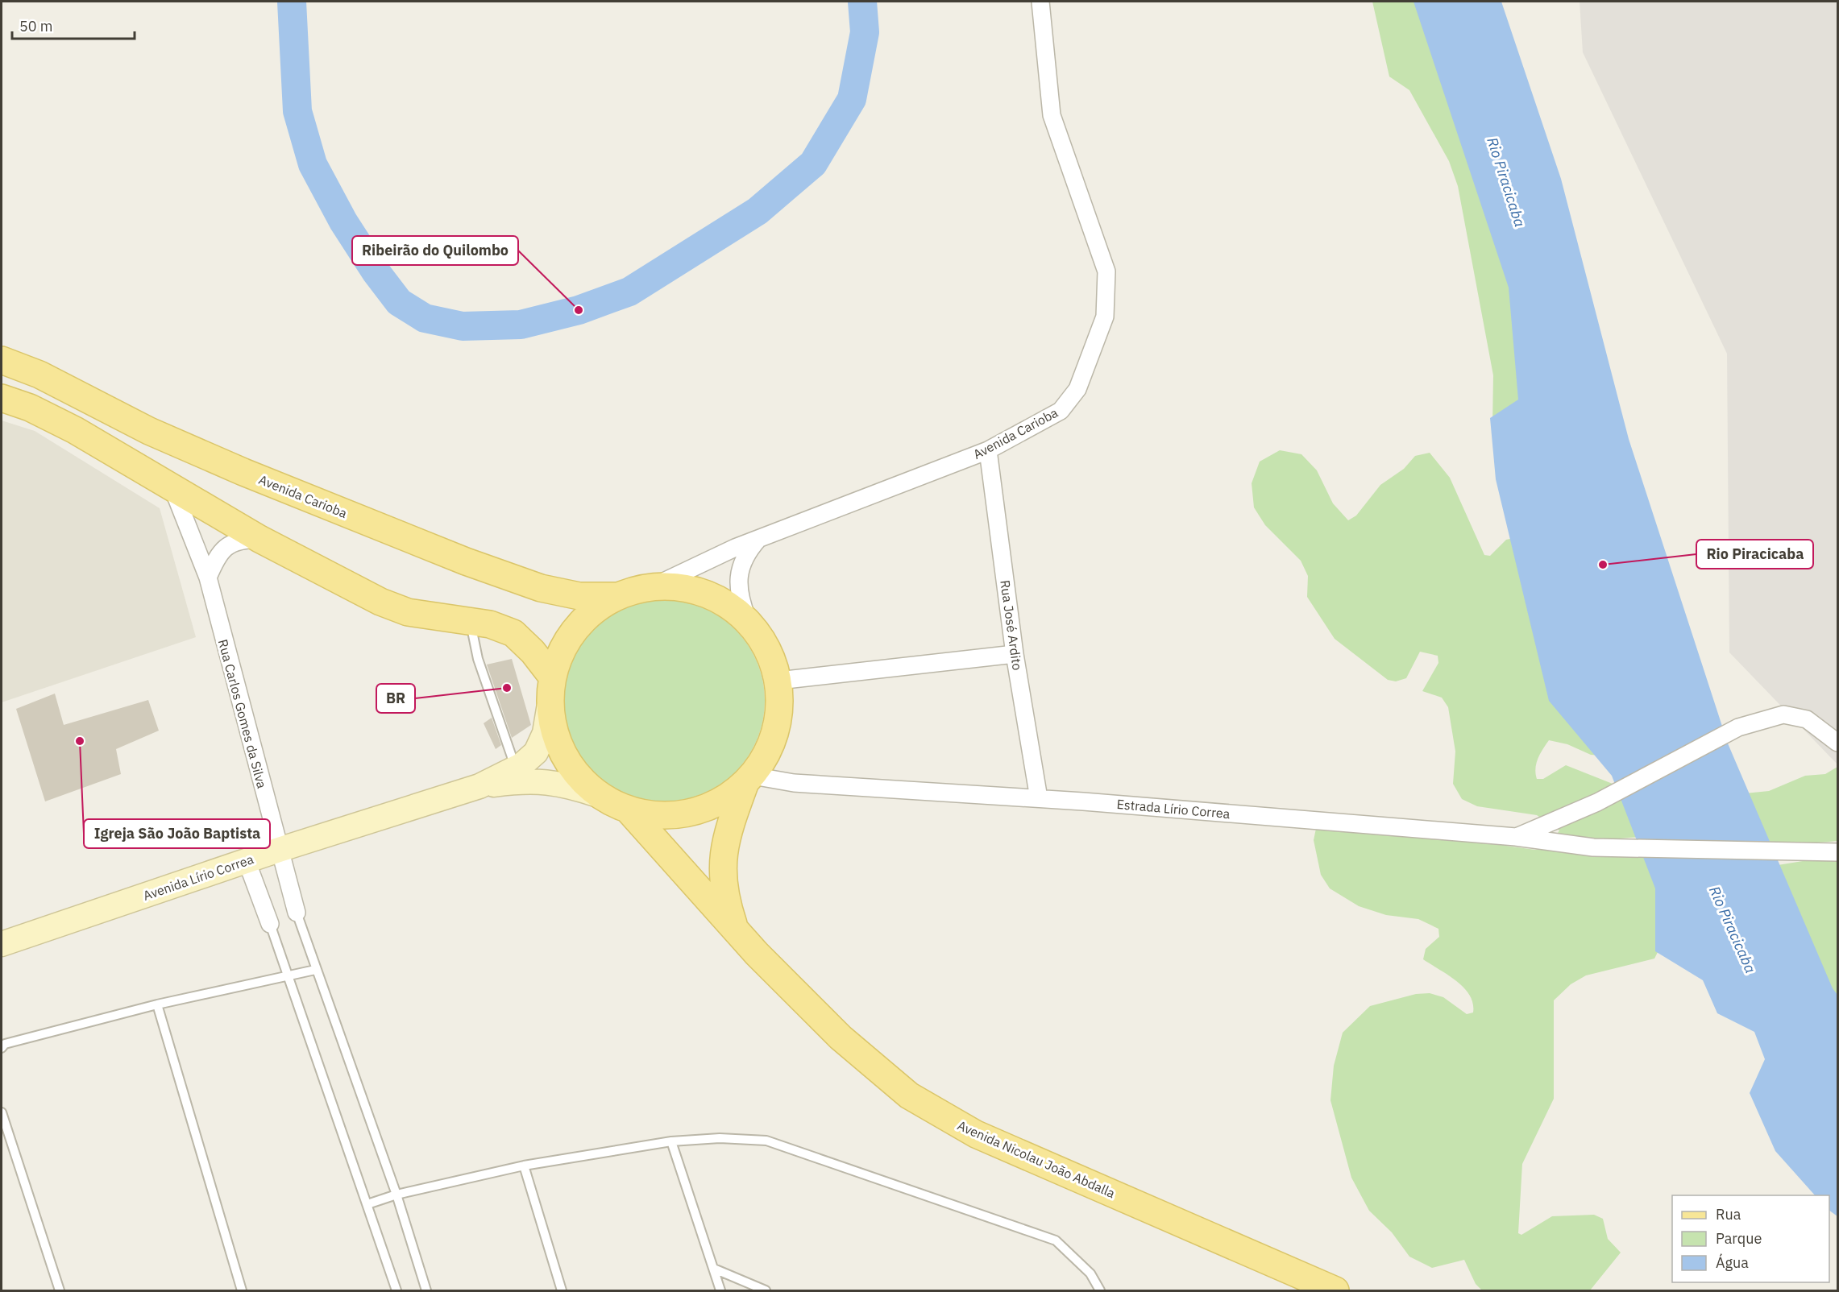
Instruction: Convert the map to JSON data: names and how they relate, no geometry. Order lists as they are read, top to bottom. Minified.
{"streets":{"main road":["Avenida Carioba","Avenida Lírio Correa","Avenida Nicolau João Abdalla"],"street":["Rua José Ardito","Rua Carlos Gomes da Silva","Estrada Lírio Correa"]},"crossings":[["Avenida Carioba","Rua José Ardito"],["Rua José Ardito","Estrada Lírio Correa"],["Rua Carlos Gomes da Silva","Avenida Lírio Correa"],["Estrada Lírio Correa","Avenida Nicolau João Abdalla"]],"water":["Rio Piracicaba"],"places":["Ribeirão do Quilombo","Rio Piracicaba","BR","Igreja São João Baptista"],"legend":["Rua","Parque","Água"],"scale_bar":"50 m"}
